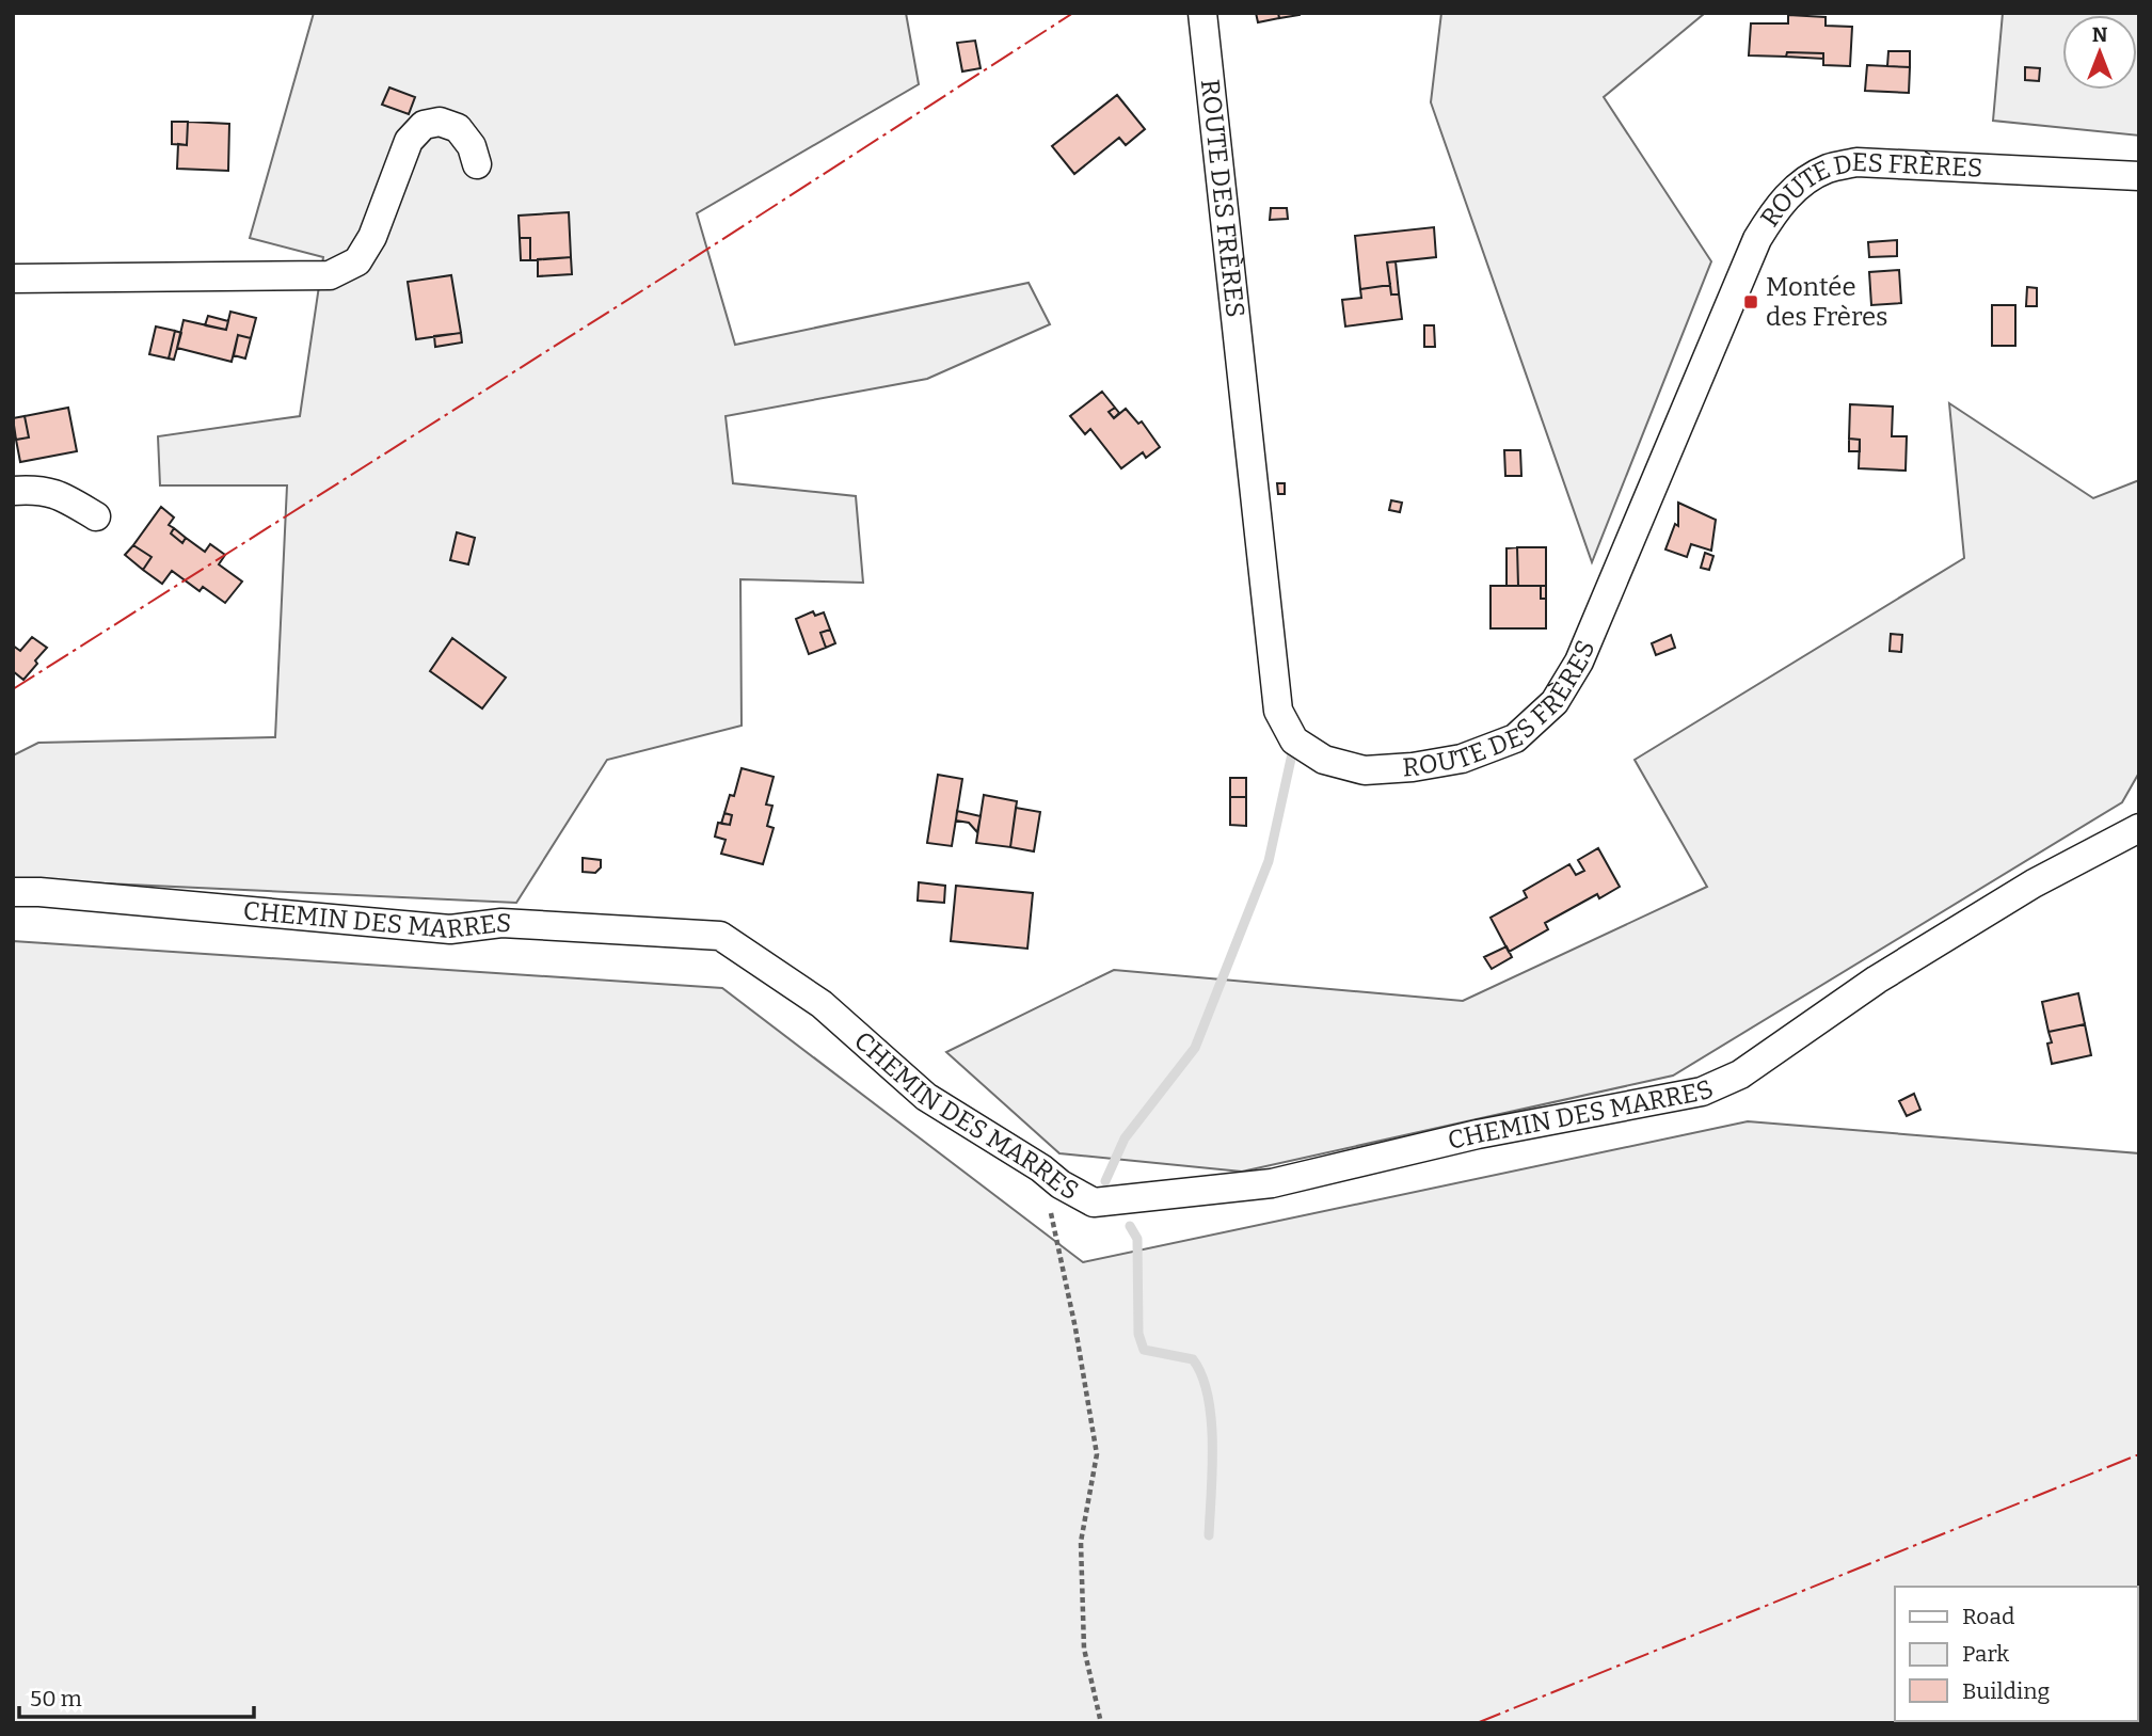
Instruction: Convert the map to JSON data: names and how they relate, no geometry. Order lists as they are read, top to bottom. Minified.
{"streets":{"street":["ROUTE DES FRÈRES","CHEMIN DES MARRES"]},"places":{"transit":["Montée des Frères"]},"legend":["Road","Park","Building"],"scale_bar":"50 m","north":"top"}
